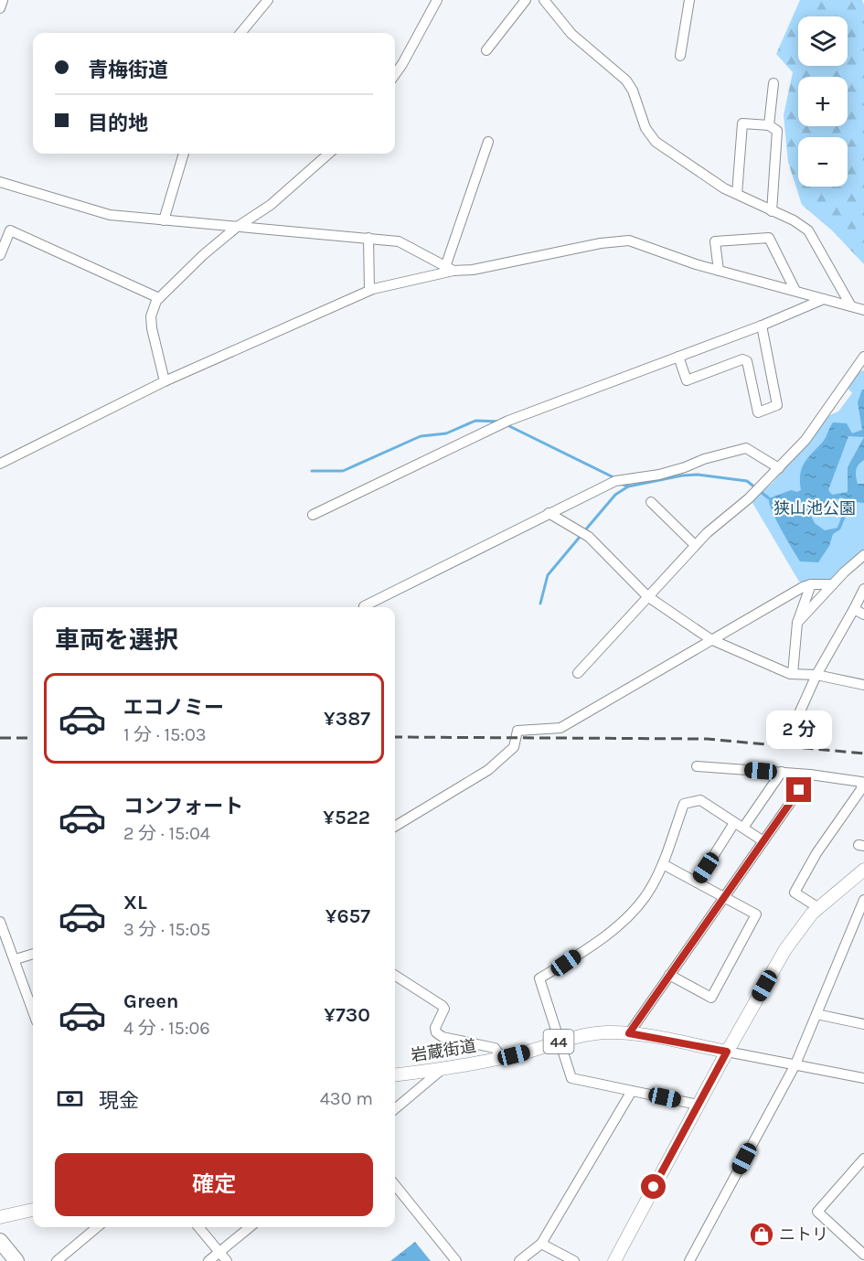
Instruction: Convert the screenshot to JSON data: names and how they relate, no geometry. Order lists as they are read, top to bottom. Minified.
{"streets":{"main road":["44","岩蔵街道"]},"parks":["狭山池公園"],"places":{"shop":["ニトリ"]},"page":{"map_buttons":["+","−"],"banner":["青梅街道","目的地"],"heading":"車両を選択","list":[{"name":"エコノミー","note":"1 分 · 15:03","value":"¥387"},{"name":"コンフォート","note":"2 分 · 15:04","value":"¥522"},{"name":"XL","note":"3 分 · 15:05","value":"¥657"},{"name":"Green","note":"4 分 · 15:06","value":"¥730"}],"bubble":"2 分","pay":["現金","430 m"],"buttons":"確定"}}
